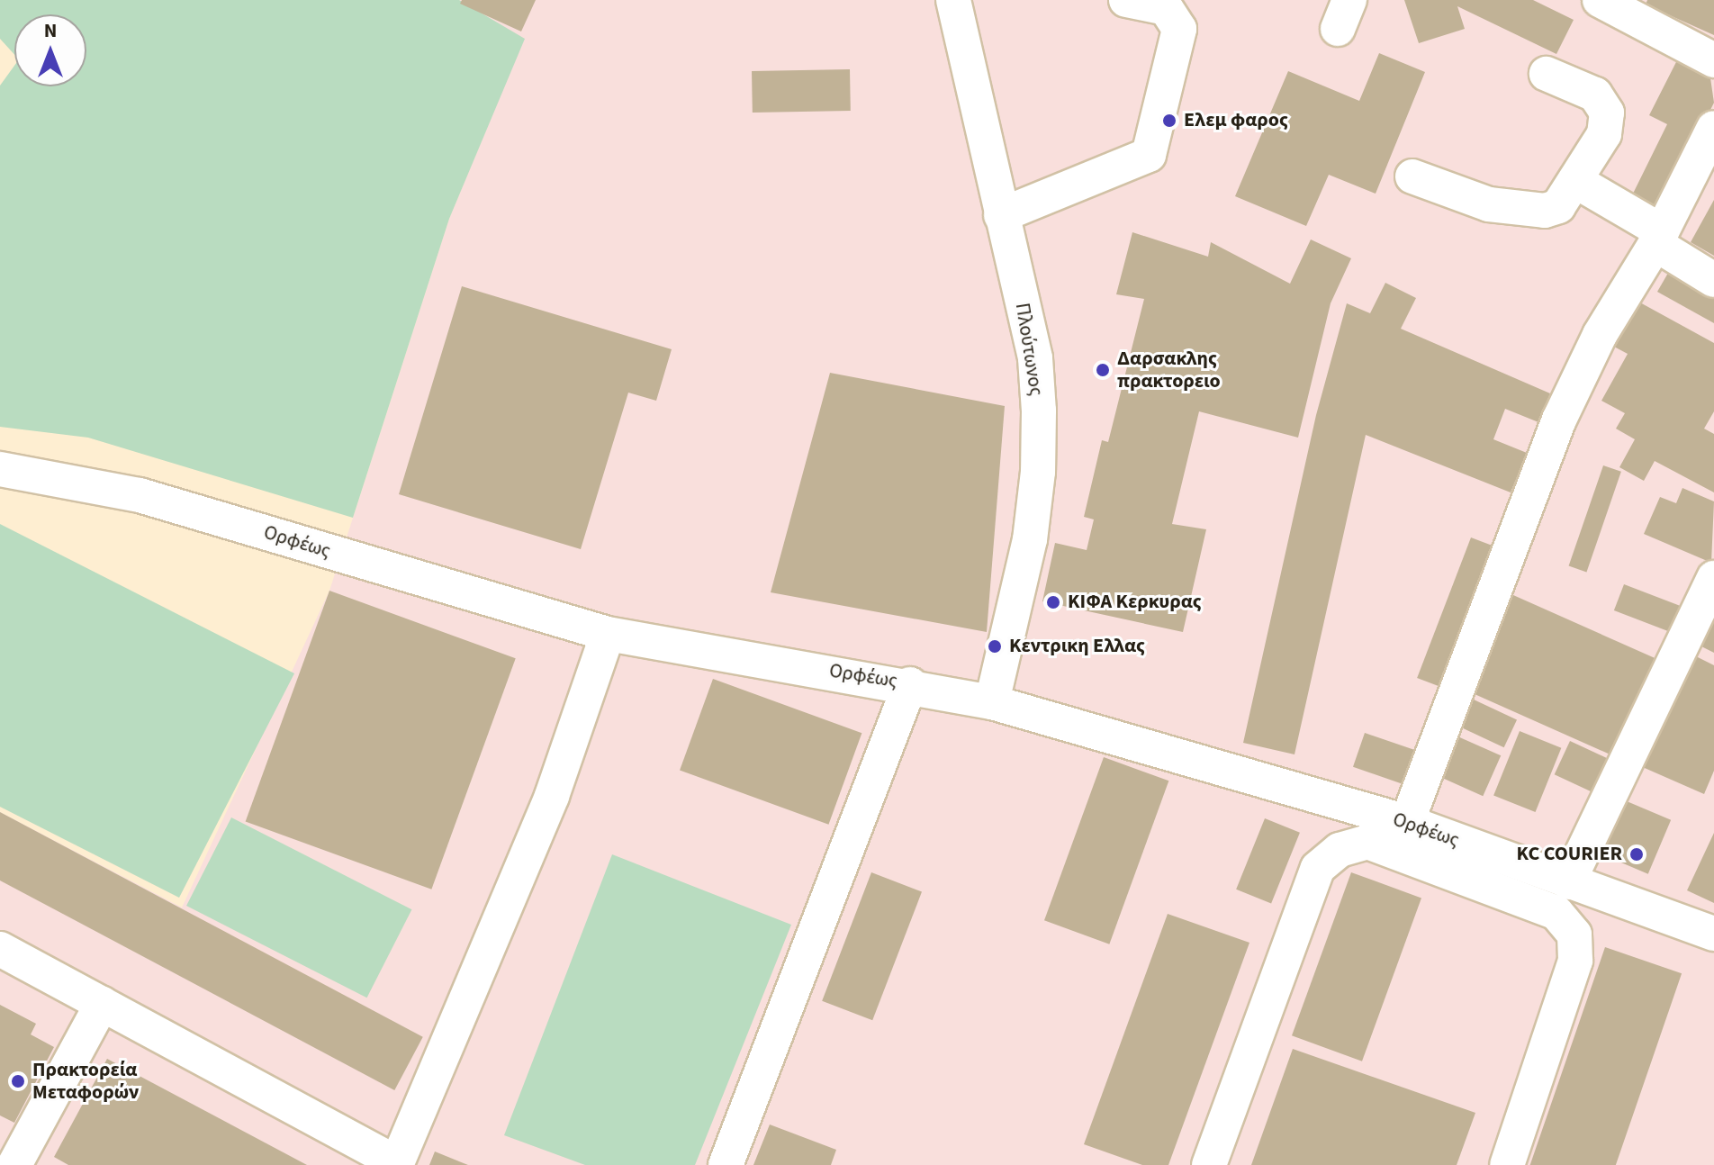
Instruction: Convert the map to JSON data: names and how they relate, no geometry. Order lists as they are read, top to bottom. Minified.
{"streets":{"street":["Πλούτωνος","Ορφέως"]},"crossings":[["Πλούτωνος","Ορφέως"]],"places":["Ελεμ φαρος","Δαρσακλης πρακτορειο","ΚΙΦΑ Κερκυρας","Κεντρικη Ελλας","KC COURIER","Πρακτορεία Μεταφορών"],"north":"top"}
